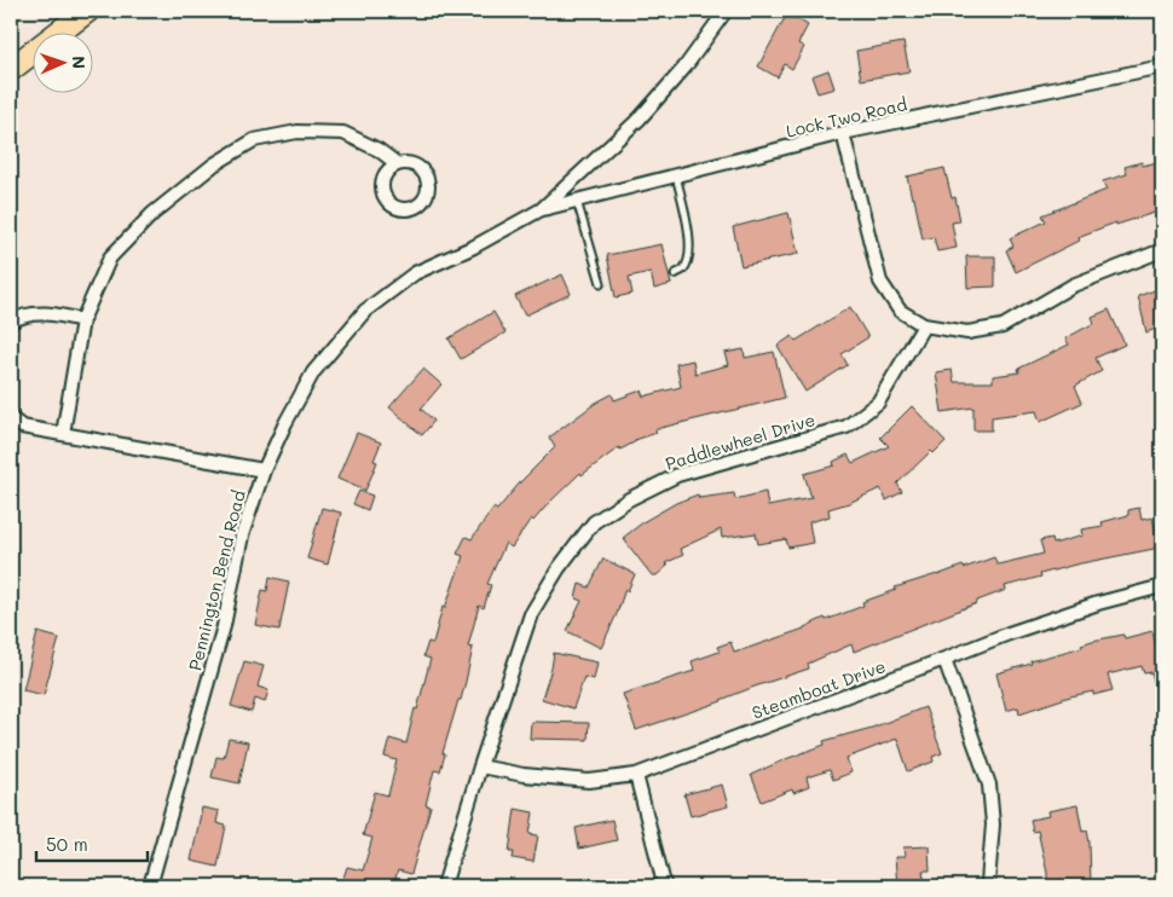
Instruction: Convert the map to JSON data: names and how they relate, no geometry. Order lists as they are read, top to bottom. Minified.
{"streets":{"street":["Lock Two Road","Paddlewheel Drive","Pennington Bend Road","Steamboat Drive"]},"crossings":[["Lock Two Road","Pennington Bend Road"],["Paddlewheel Drive","Steamboat Drive"]],"scale_bar":"50 m","north":"right"}
